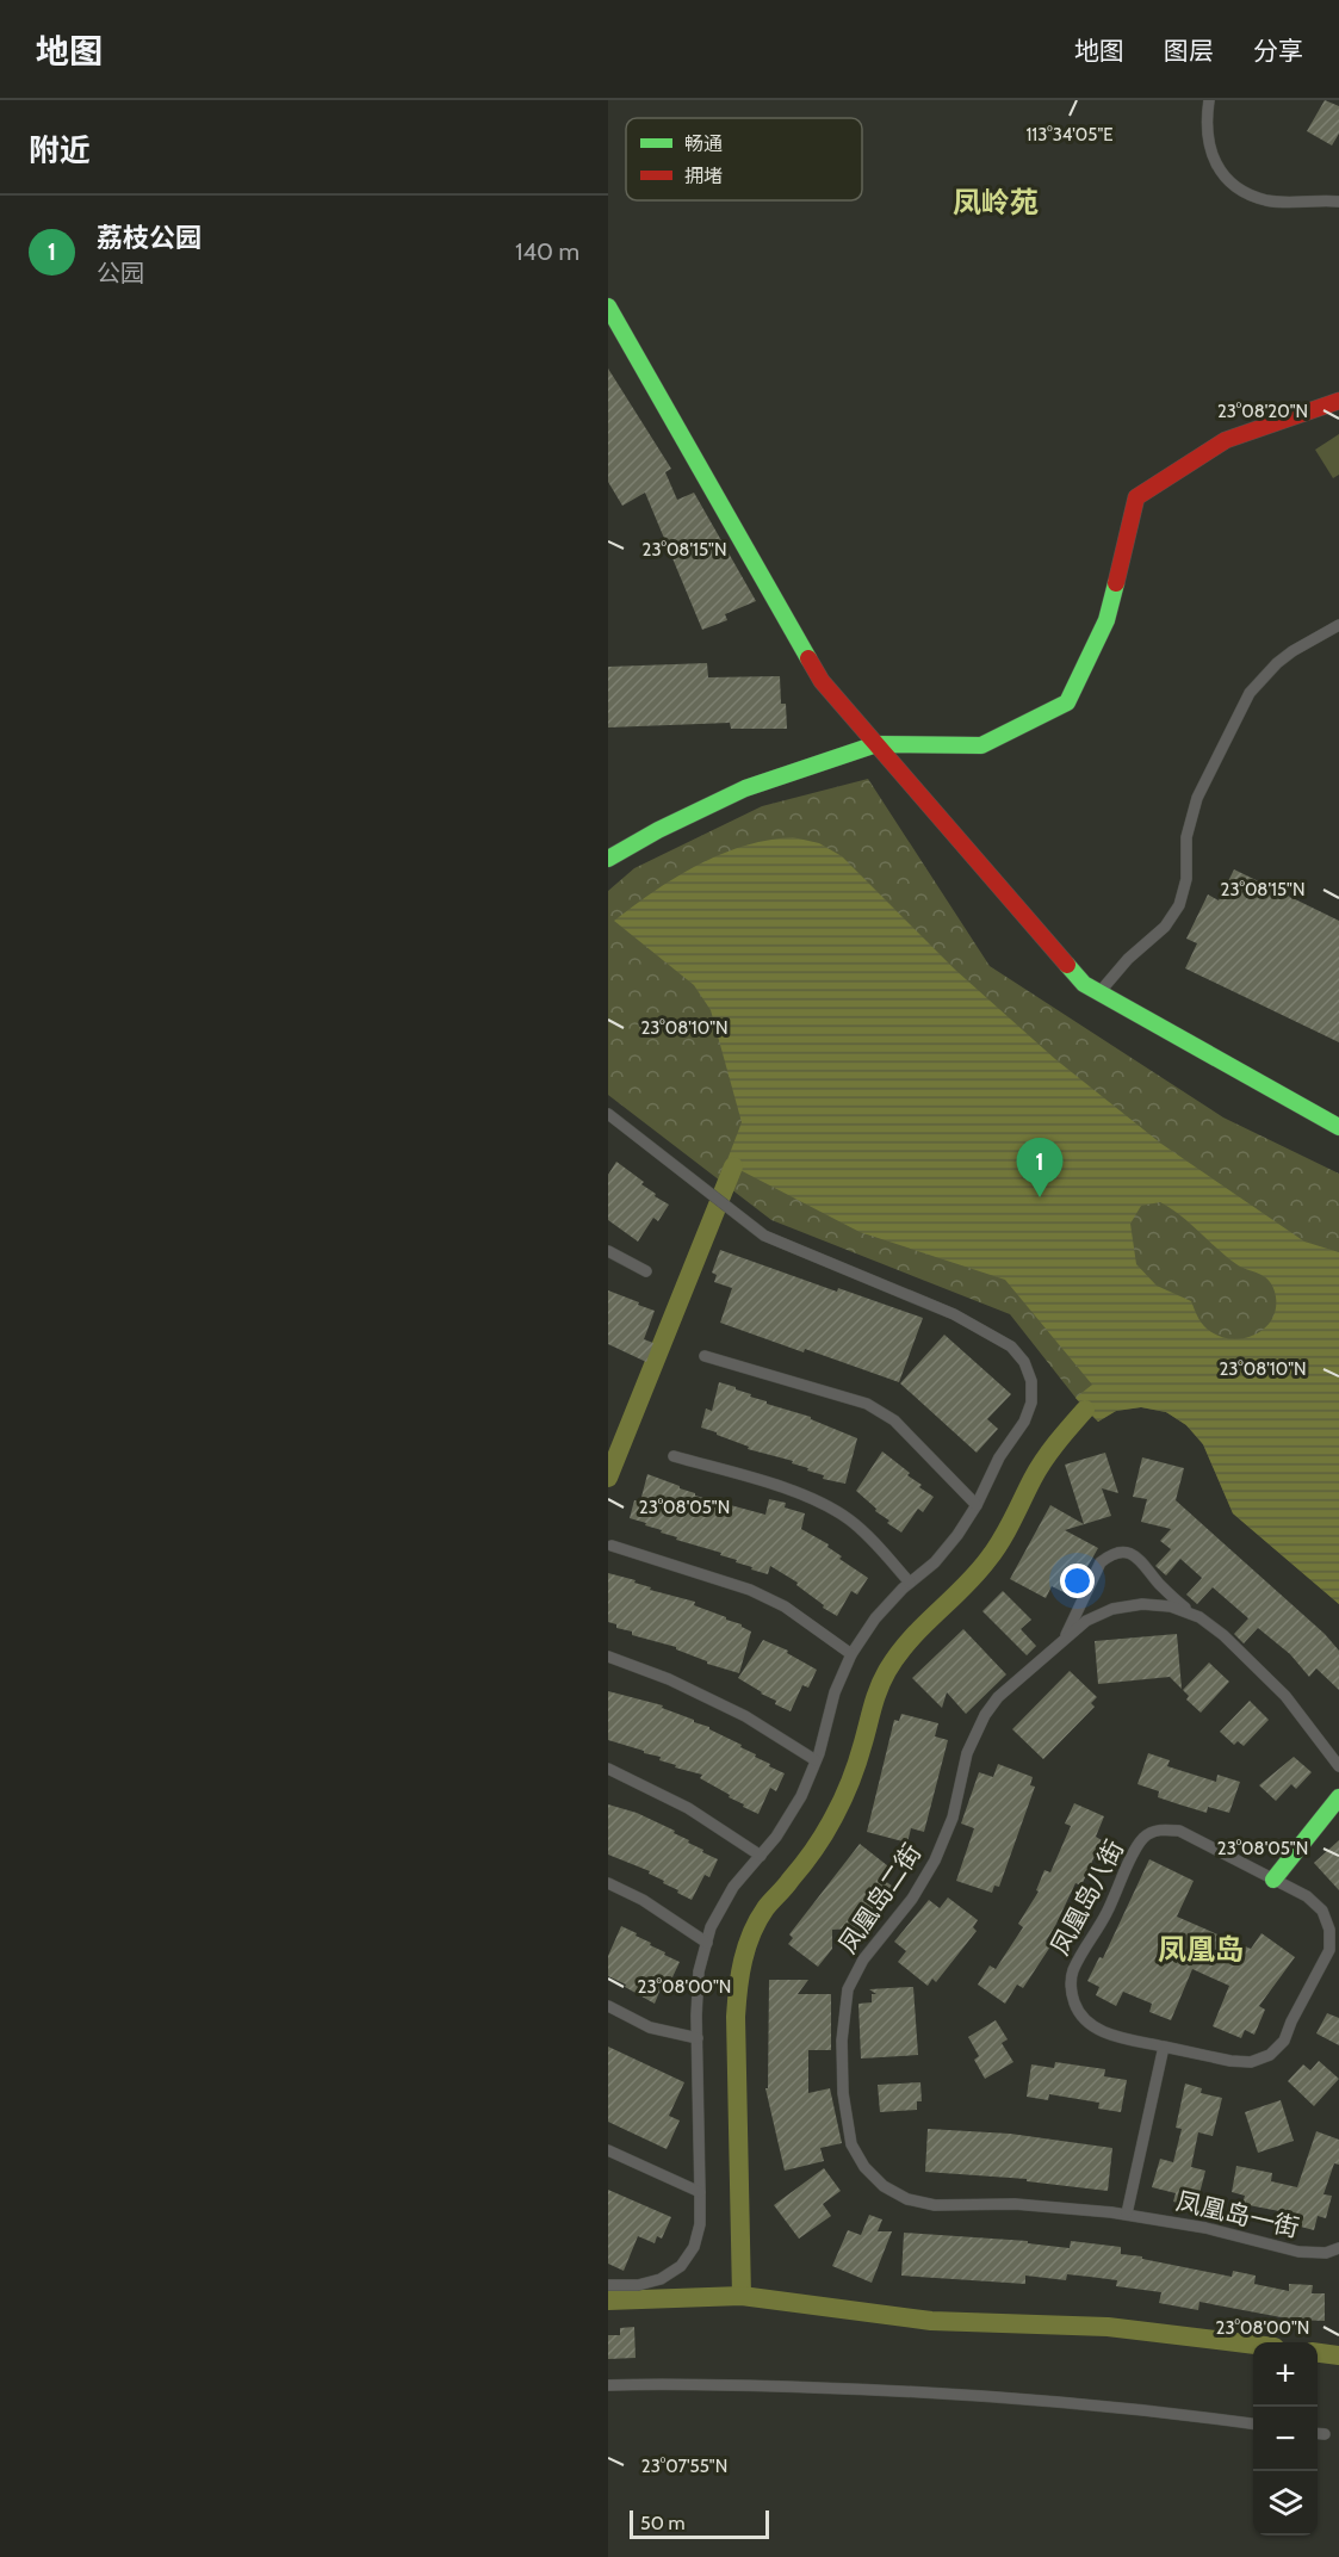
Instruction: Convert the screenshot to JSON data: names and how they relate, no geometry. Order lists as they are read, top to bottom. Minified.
{"streets":{"lane":["凤凰岛八街","凤凰岛二街","凤凰岛一街"]},"crossings":[["凤凰岛二街","凤凰岛一街"]],"districts":["凤岭苑","凤凰岛"],"legend":["畅通","拥堵"],"scale_bar":"50 m","page":{"header":"地图","nav":["地图","图层","分享"],"heading":"附近","list":[{"mark":"1","name":"荔枝公园","note":"公园","value":"140 m"}],"pins":"1","map_buttons":["+","−"],"scale":"50 m"},"coordinates":["113°34'05\"E","23°08'20\"N","23°08'15\"N","23°08'10\"N","23°08'05\"N","23°08'00\"N","23°07'55\"N"]}
